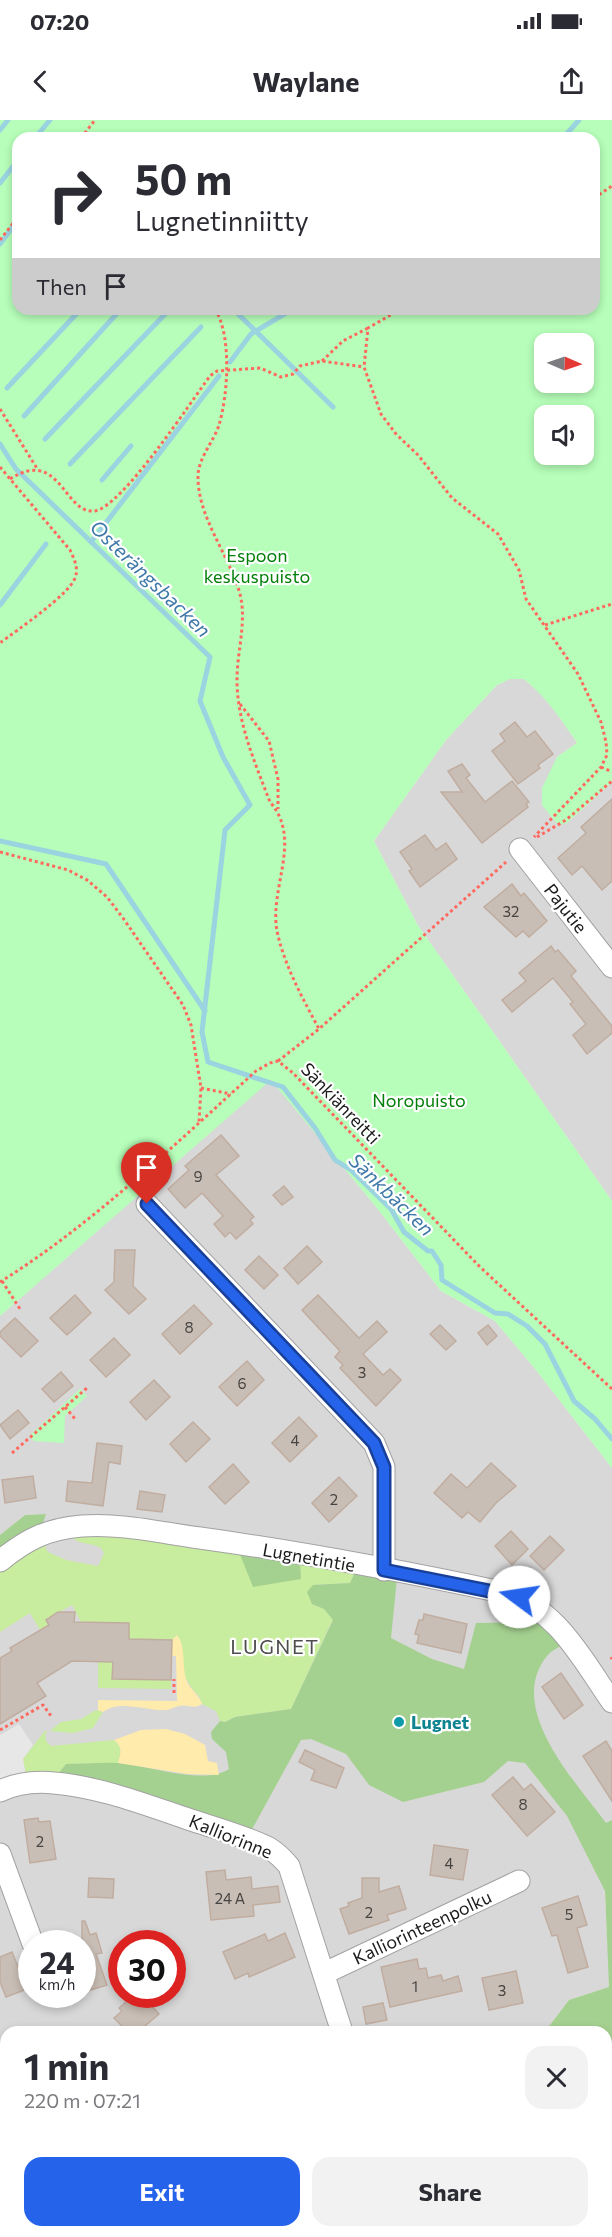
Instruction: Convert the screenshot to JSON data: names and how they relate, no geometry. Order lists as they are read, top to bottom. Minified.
{"streets":{"street":["Pajutie","Lugnetintie","Kalliorinne","Kalliorinteenpolku"],"path":["Sänkiänreitti"]},"crossings":[["Kalliorinne","Kalliorinteenpolku"]],"districts":["LUGNET"],"water":["Osterängsbacken","Sänkbäcken"],"parks":["Espoon keskuspuisto","Noropuisto"],"places":["Lugnet"],"house_numbers":["32","9","8","3","6","4","2","8","2","4","24 A","2","5","1","3"],"north":"right","page":{"status":"07:20","header":"Waylane","turn":["50 m","Lugnetinniitty"],"then":"Then","speed":"24 km/h","limit":"30","heading":["1 min","220 m · 07:21"],"buttons":["Exit","Share"]}}
